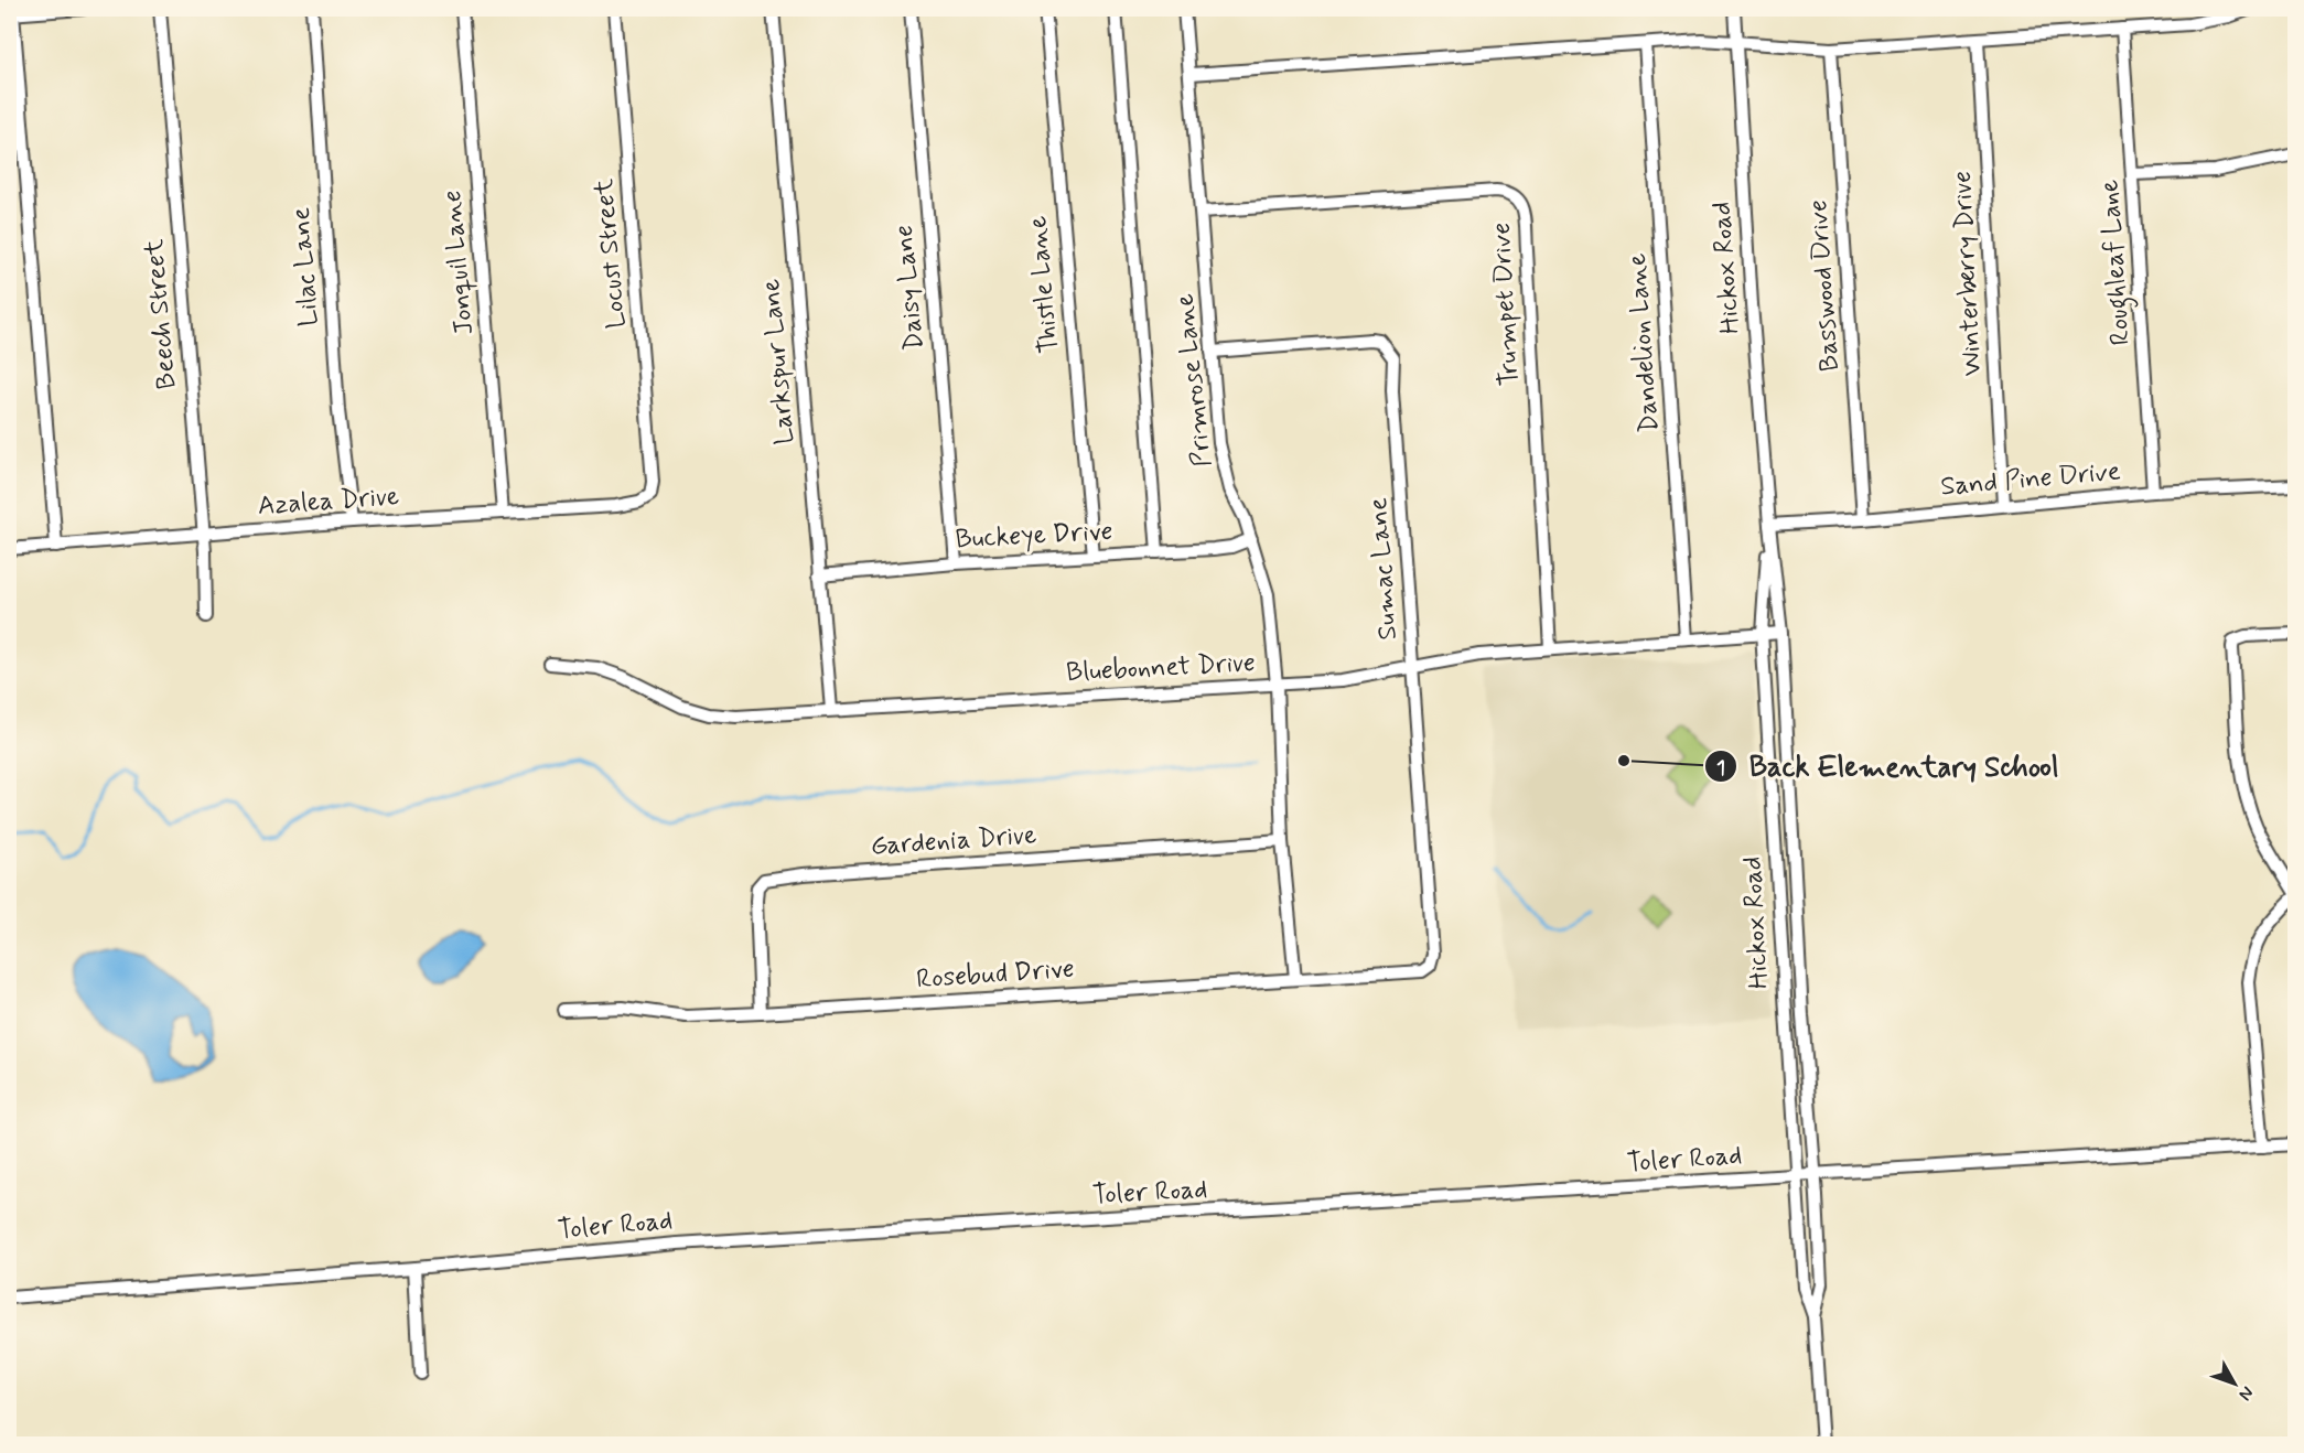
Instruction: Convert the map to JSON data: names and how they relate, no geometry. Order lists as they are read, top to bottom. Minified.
{"streets":{"street":["Locust Street","Jonquil Lane","Roughleaf Lane","Lilac Lane","Hickox Road","Winterberry Drive","Thistle Lane","Basswood Drive","Daisy Lane","Trumpet Drive","Beech Street","Dandelion Lane","Larkspur Lane","Primrose Lane","Sand Pine Drive","Azalea Drive","Buckeye Drive","Sumac Lane","Bluebonnet Drive","Gardenia Drive","Rosebud Drive","Toler Road"]},"crossings":[["Locust Street","Azalea Drive"],["Jonquil Lane","Azalea Drive"],["Roughleaf Lane","Sand Pine Drive"],["Lilac Lane","Azalea Drive"],["Hickox Road","Sand Pine Drive"],["Hickox Road","Bluebonnet Drive"],["Hickox Road","Toler Road"],["Winterberry Drive","Sand Pine Drive"],["Thistle Lane","Buckeye Drive"],["Basswood Drive","Sand Pine Drive"],["Daisy Lane","Buckeye Drive"],["Trumpet Drive","Primrose Lane"],["Trumpet Drive","Bluebonnet Drive"],["Beech Street","Azalea Drive"],["Dandelion Lane","Bluebonnet Drive"],["Larkspur Lane","Buckeye Drive"],["Larkspur Lane","Bluebonnet Drive"],["Primrose Lane","Buckeye Drive"],["Primrose Lane","Sumac Lane"],["Primrose Lane","Bluebonnet Drive"],["Primrose Lane","Gardenia Drive"],["Primrose Lane","Rosebud Drive"],["Sumac Lane","Bluebonnet Drive"],["Sumac Lane","Rosebud Drive"],["Gardenia Drive","Rosebud Drive"]],"places":["Back Elementary School"],"north":"bottom right"}
